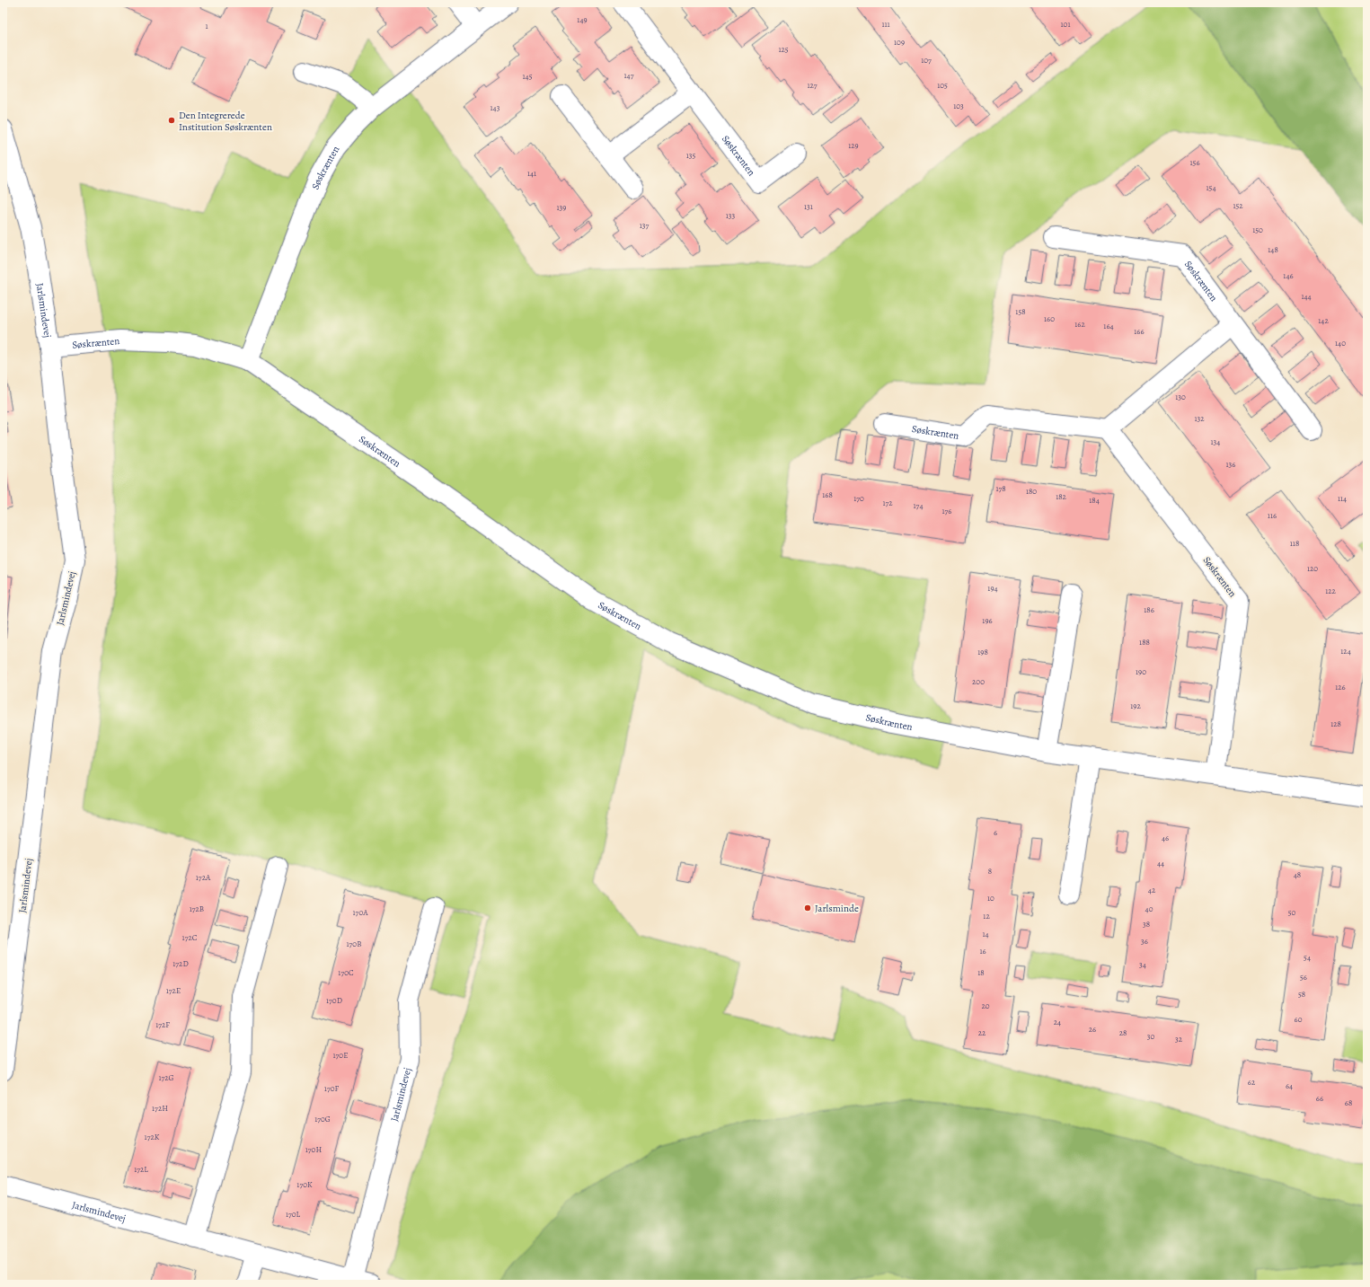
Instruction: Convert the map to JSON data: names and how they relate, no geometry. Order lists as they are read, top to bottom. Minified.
{"streets":{"street":["Søskrænten","Jarlsmindevej"]},"crossings":[["Søskrænten","Jarlsmindevej"]],"places":["Den Integrerede Institution Søskrænten","Jarlsminde"],"house_numbers":["149","111","101","1","109","125","107","147","145","127","105","103","143","129","135","156","141","154","152","131","139","133","137","150","148","146","144","158","160","142","162","164","166","140","130","132","134","136","178","180","168","182","170","114","184","172","174","176","116","118","120","194","122","186","196","188","124","198","190","200","126","192","128","6","46","44","8","48","172A","42","10","172B","40","170A","50","12","38","14","172C","36","170B","16","54","172D","34","170C","18","56","172E","58","170D","20","60","24","172F","26","22","28","30","32","170E","172G","62","64","170F","66","68","172H","170G","172K","170H","172L","170K","170L"]}
